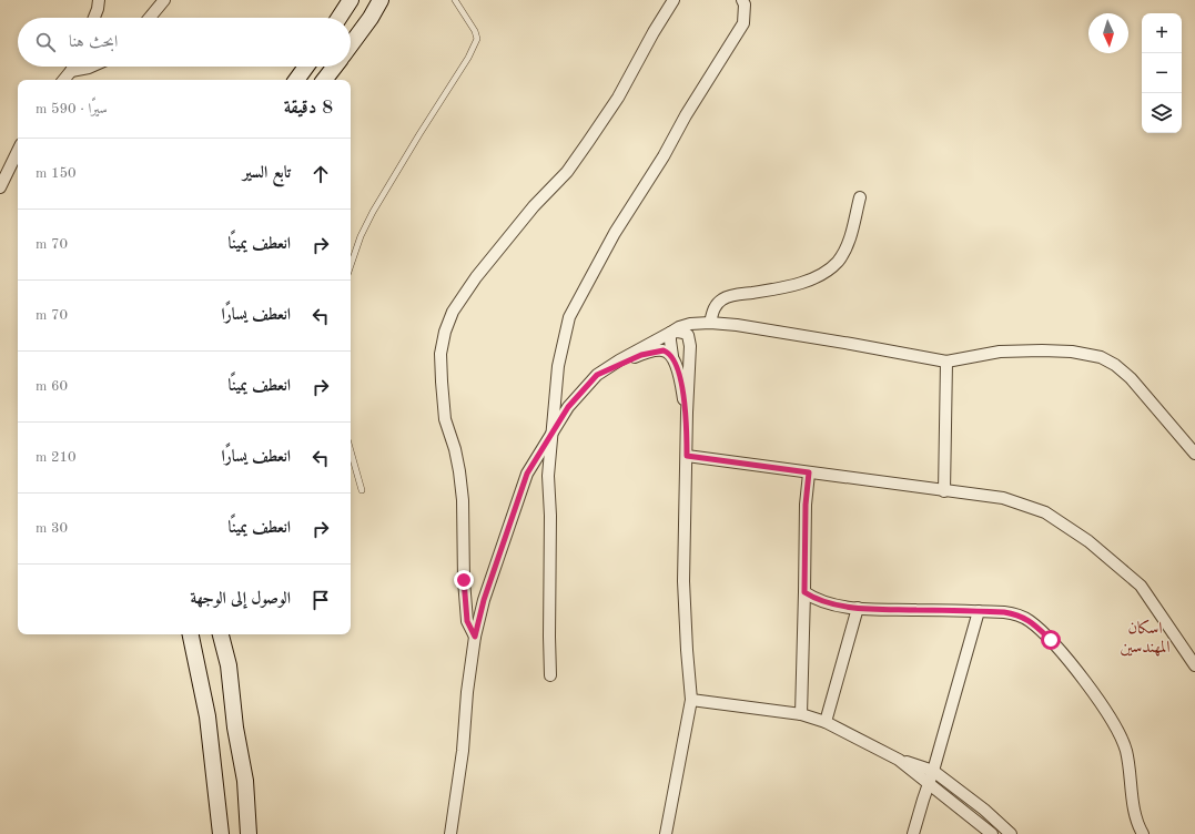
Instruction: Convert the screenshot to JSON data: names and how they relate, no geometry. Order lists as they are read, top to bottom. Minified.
{"districts":["اسكان المهندسين"],"north":"bottom","page":{"map_buttons":["+","−"],"search":"ابحث هنا","heading":["8 دقيقة","سيرًا · 590 m"],"list":[["تابع السير","150 m"],["انعطف يمينًا","70 m"],["انعطف يسارًا","70 m"],["انعطف يمينًا","60 m"],["انعطف يسارًا","210 m"],["انعطف يمينًا","30 m"],"الوصول إلى الوجهة"]}}
